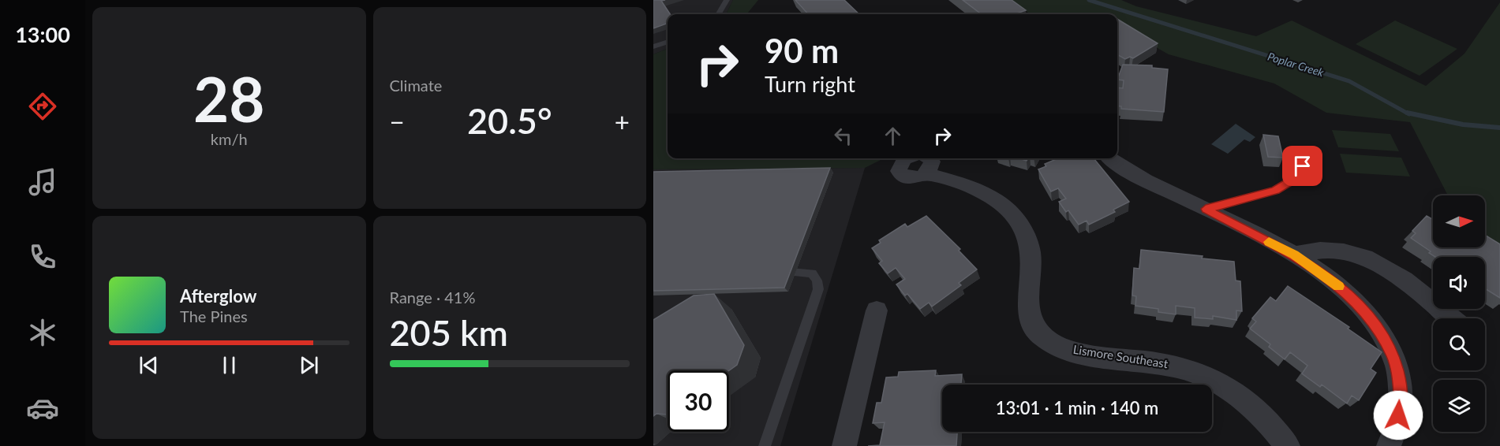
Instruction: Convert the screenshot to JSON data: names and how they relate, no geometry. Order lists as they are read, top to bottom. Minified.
{"streets":{"street":["Lismore Southeast"]},"water":["Poplar Creek"],"north":"right","page":{"tabs":"13:00","tile":[["28","km/h"],"Climate",["Range · 41%","205 km"]],"turn":["90 m","Turn right"],"heat":["−","20.5°","+"],"song":["Afterglow","The Pines"],"limit":"30","trip":"13:01 · 1 min · 140 m"}}
